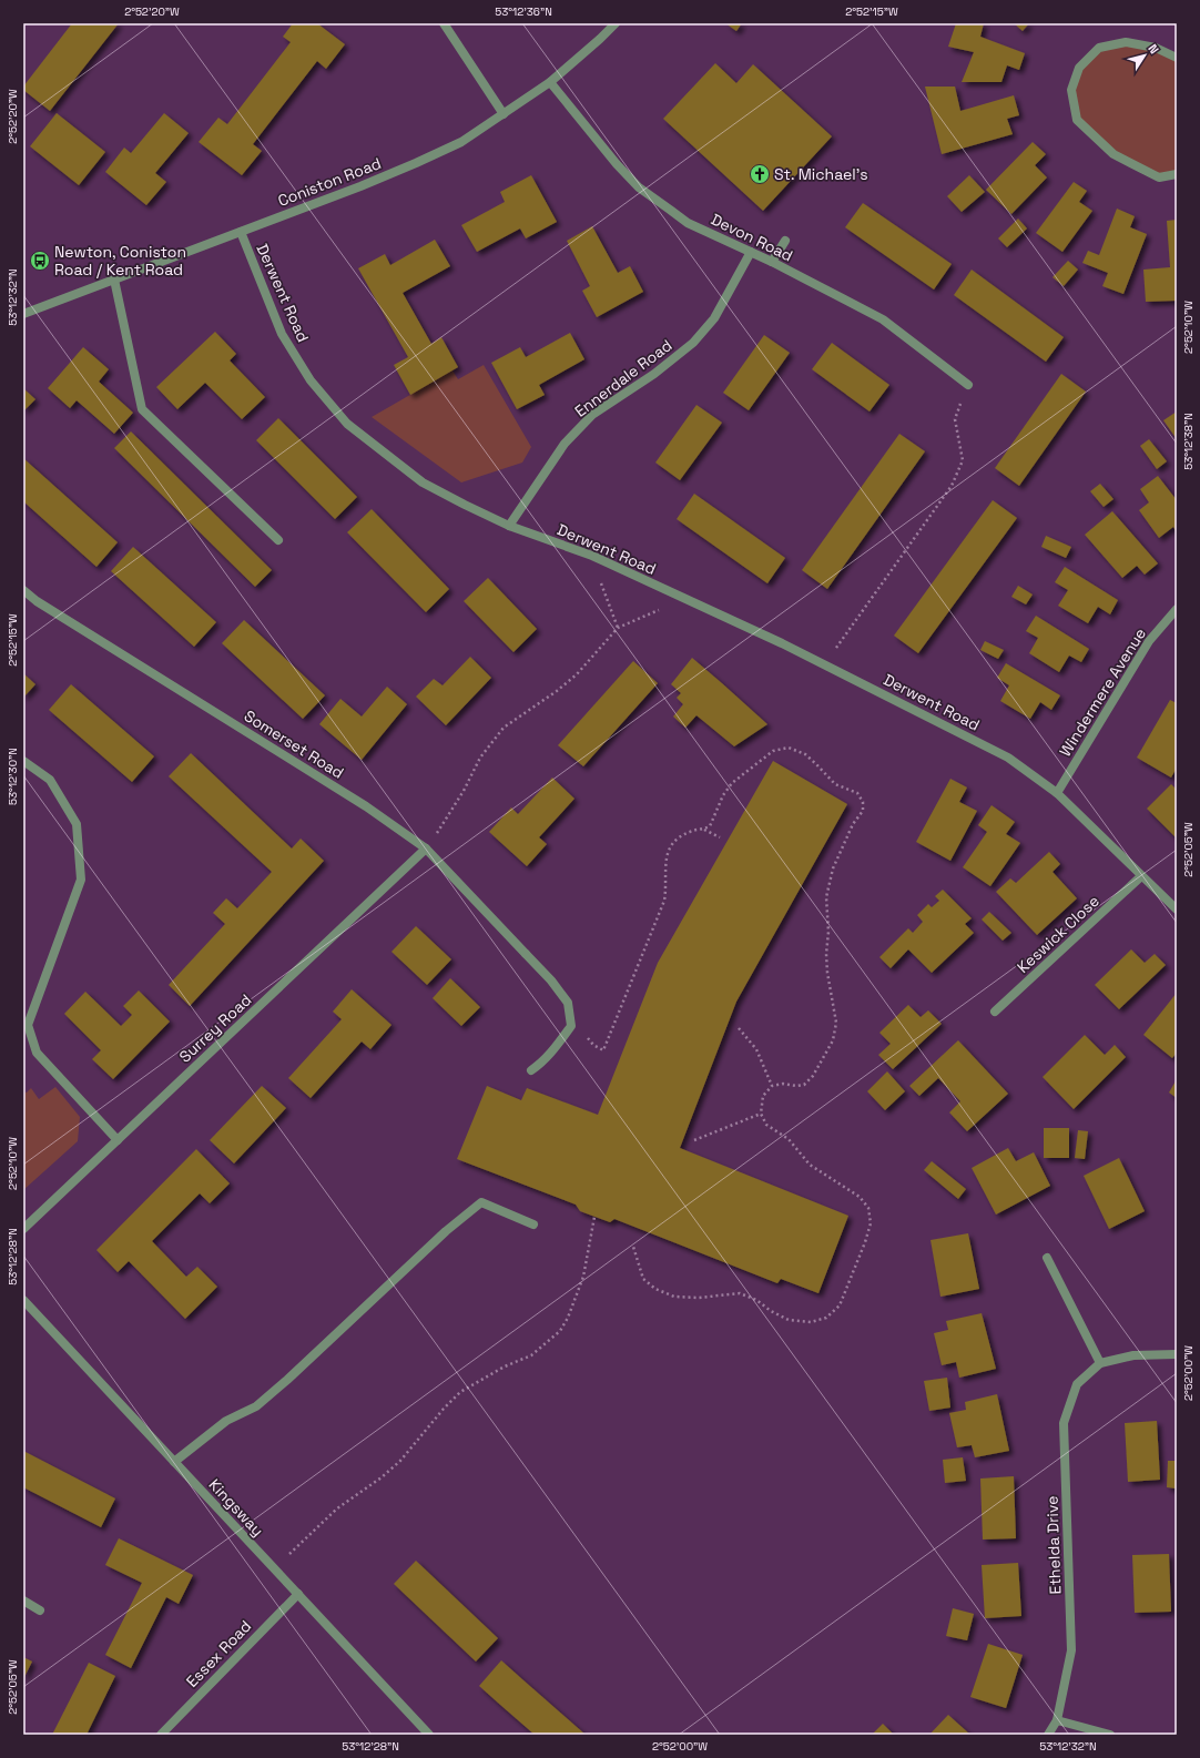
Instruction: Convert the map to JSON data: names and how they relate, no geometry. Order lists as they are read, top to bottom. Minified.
{"streets":{"street":["Coniston Road","Devon Road","Derwent Road","Ennerdale Road","Windermere Avenue","Somerset Road","Keswick Close","Surrey Road","Kingsway","Ethelda Drive","Essex Road"]},"crossings":[["Coniston Road","Devon Road"],["Coniston Road","Derwent Road"],["Devon Road","Ennerdale Road"],["Derwent Road","Ennerdale Road"],["Derwent Road","Windermere Avenue"],["Derwent Road","Keswick Close"],["Somerset Road","Surrey Road"],["Kingsway","Essex Road"]],"places":{"church":["St. Michael's"],"bus stop":["Newton, Coniston Road / Kent Road"]},"north":"top right","coordinates":["2°52'20\"W","53°12'36\"N","2°52'15\"W","53°12'32\"N","2°52'10\"W","53°12'38\"N","53°12'30\"N","2°52'05\"W","53°12'28\"N","2°52'00\"W"]}
